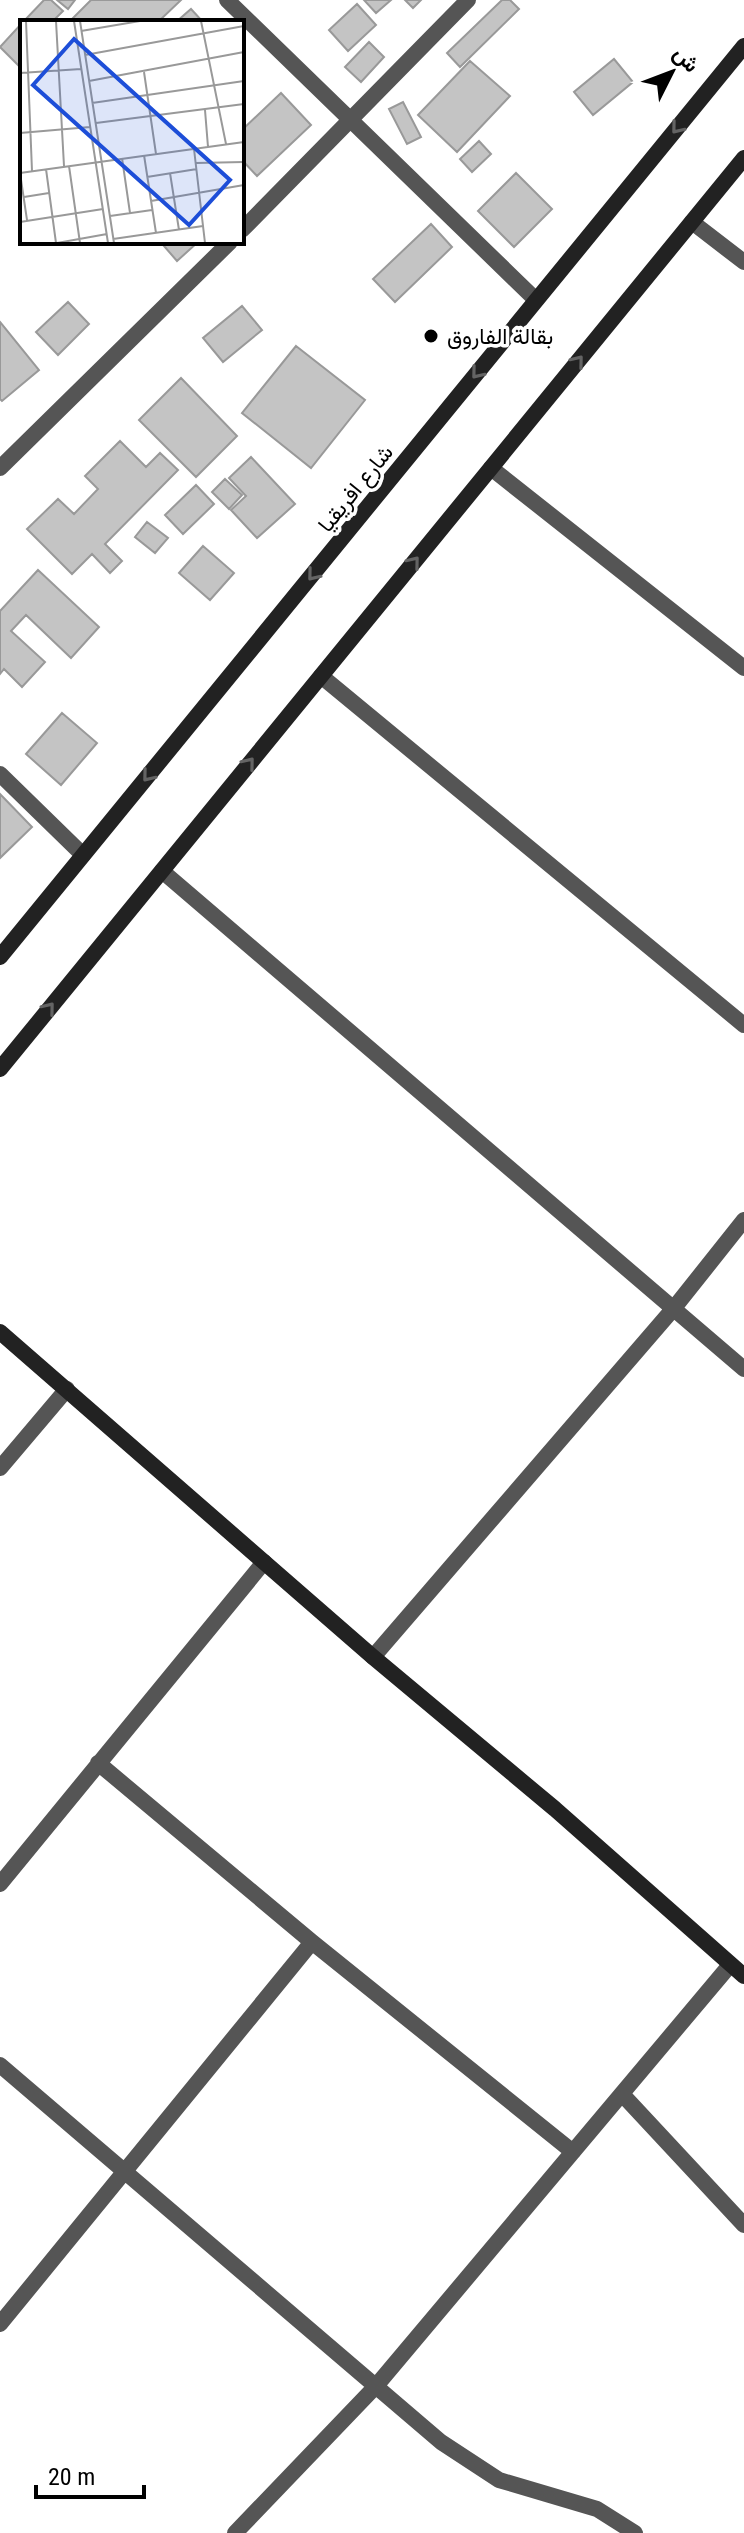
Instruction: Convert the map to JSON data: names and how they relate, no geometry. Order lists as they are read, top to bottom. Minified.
{"streets":{"street":["شارع افريقيا"]},"places":["بقالة الفاروق"],"scale_bar":"20 m","north":"top right"}
